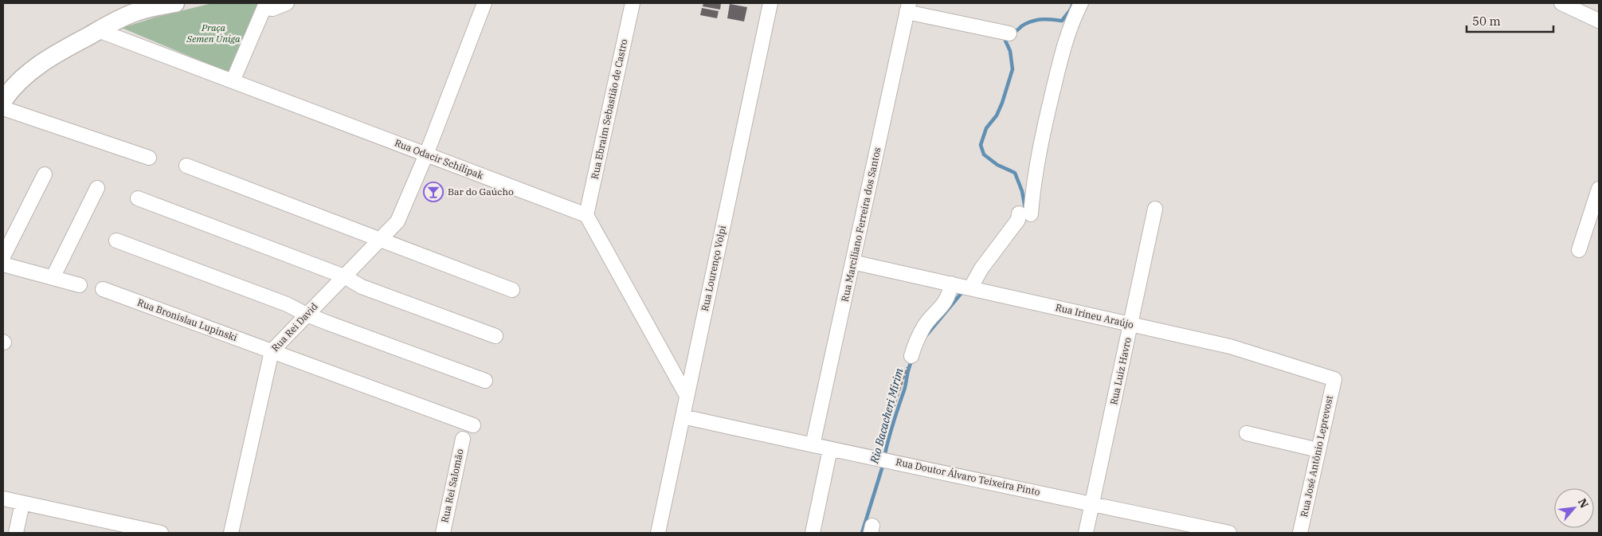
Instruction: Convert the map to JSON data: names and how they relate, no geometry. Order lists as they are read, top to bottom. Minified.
{"streets":{"street":["Rua Ebraim Sebastião de Castro","Rua Odacir Schilipak","Rua Marciliano Ferreira dos Santos","Rua Lourenço Volpi","Rua Irineu Araújo","Rua Bronislau Lupinski","Rua Rei David","Rua Luiz Havro","Rua José Antônio Leprevost","Rua Doutor Álvaro Teixeira Pinto","Rua Rei Salomão"]},"crossings":[["Rua Ebraim Sebastião de Castro","Rua Odacir Schilipak"],["Rua Odacir Schilipak","Rua Rei David"],["Rua Marciliano Ferreira dos Santos","Rua Irineu Araújo"],["Rua Marciliano Ferreira dos Santos","Rua Doutor Álvaro Teixeira Pinto"],["Rua Lourenço Volpi","Rua Doutor Álvaro Teixeira Pinto"],["Rua Irineu Araújo","Rua Luiz Havro"],["Rua Irineu Araújo","Rua José Antônio Leprevost"],["Rua Bronislau Lupinski","Rua Rei David"],["Rua Luiz Havro","Rua Doutor Álvaro Teixeira Pinto"]],"water":["Rio Bacacheri Mirim"],"parks":["Praça Semen Úniga"],"places":{"bar":["Bar do Gaúcho"]},"scale_bar":"50 m","north":"top right"}
